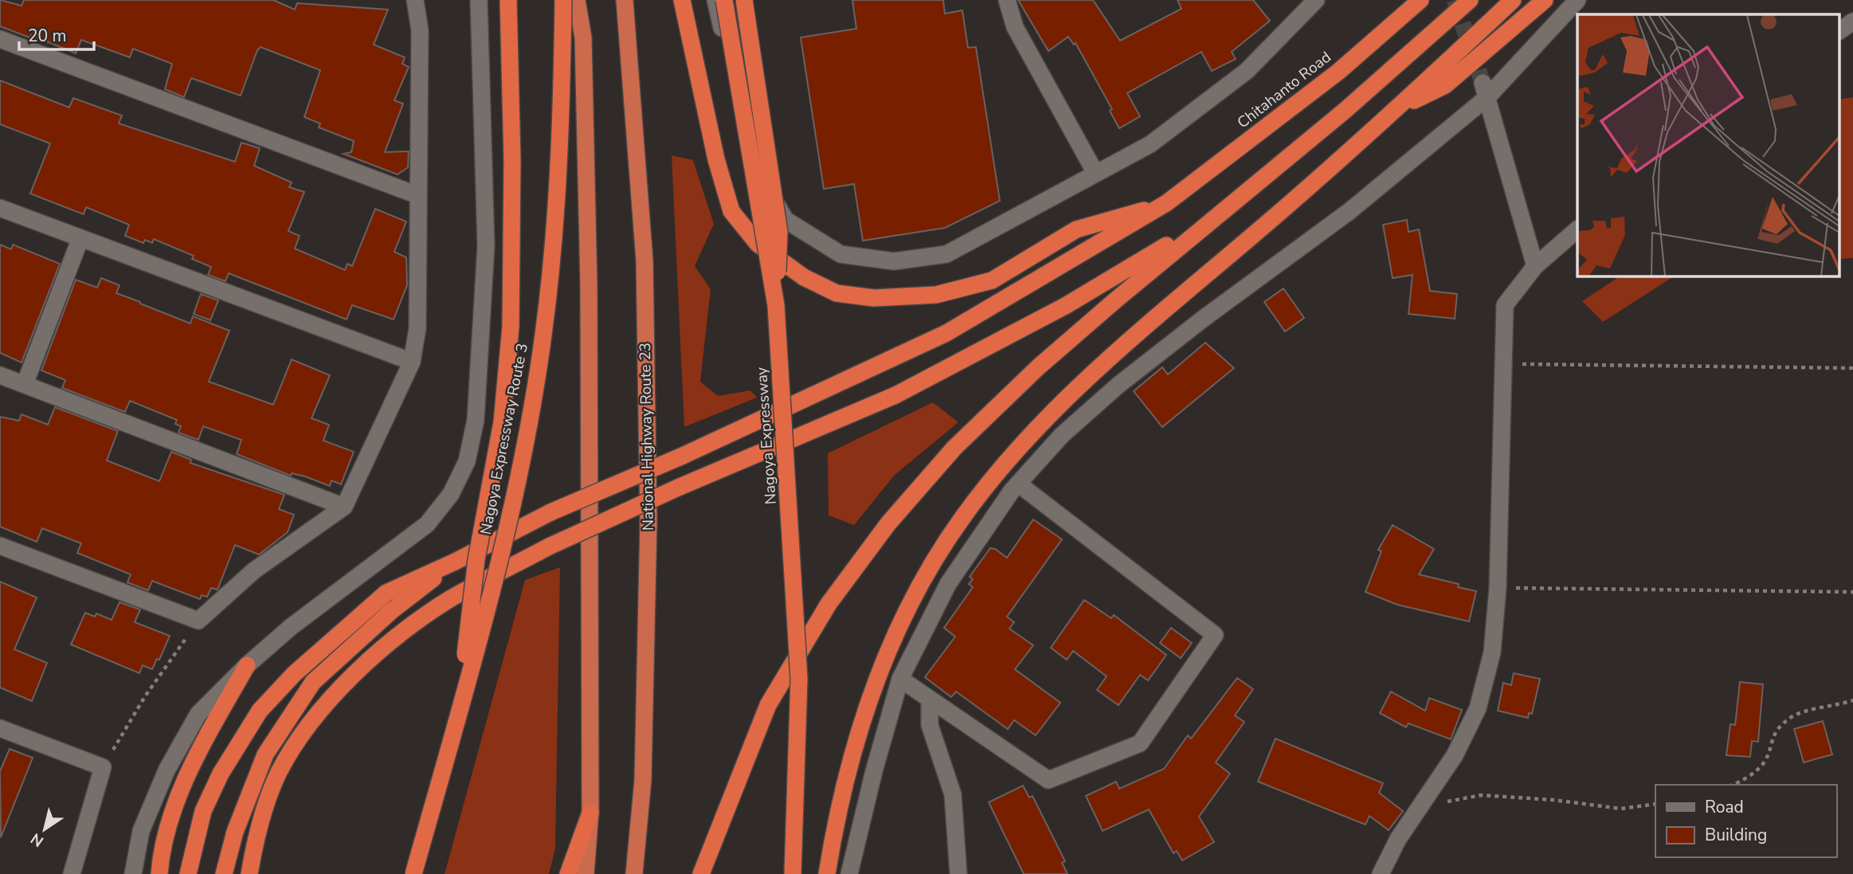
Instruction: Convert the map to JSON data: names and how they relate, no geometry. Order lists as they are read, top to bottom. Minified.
{"streets":{"highway":["Chitahanto Road","Nagoya Expressway","National Highway Route 23","Nagoya Expressway Route 3"]},"legend":["Road","Building"],"scale_bar":"20 m","north":"bottom left"}
